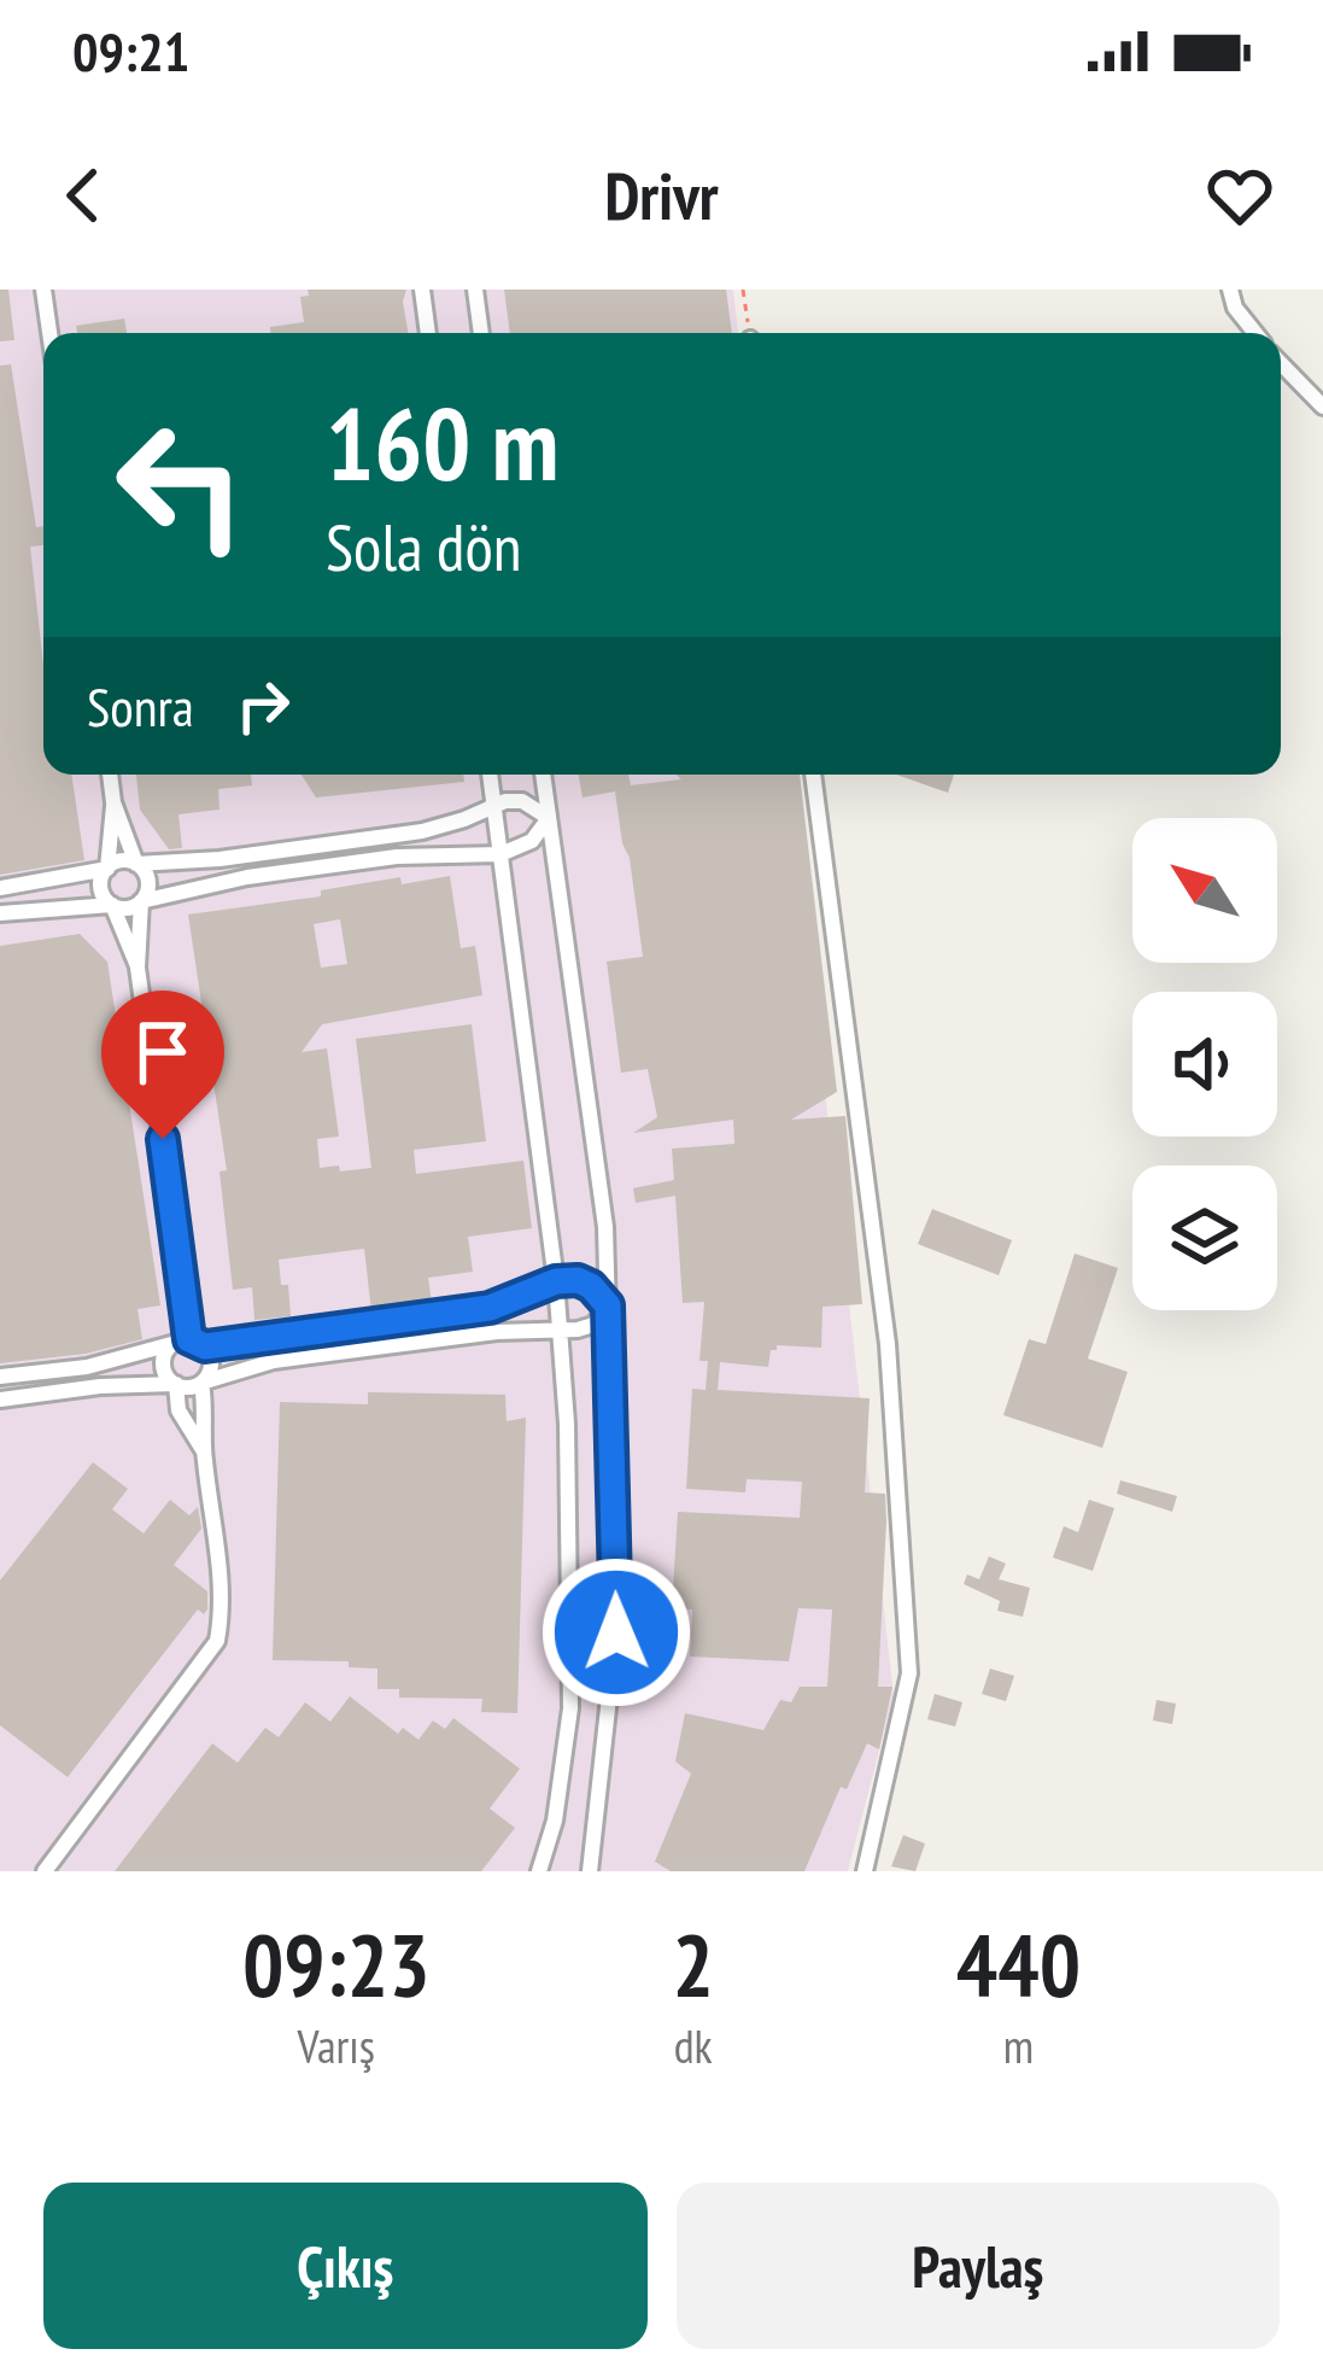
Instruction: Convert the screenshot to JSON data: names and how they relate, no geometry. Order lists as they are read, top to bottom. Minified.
{"north":"top left","page":{"status":"09:21","header":"Drivr","turn":["160 m","Sola dön"],"then":"Sonra","eta":["09:23","Varış","2","dk","440","m"],"buttons":["Çıkış","Paylaş"]}}
